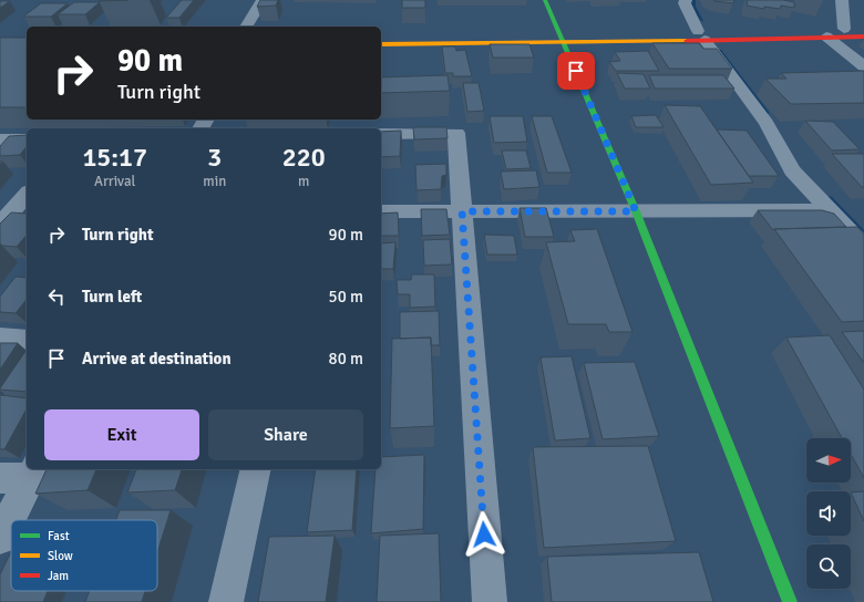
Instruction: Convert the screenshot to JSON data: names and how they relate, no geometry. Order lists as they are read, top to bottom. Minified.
{"legend":["Fast","Slow","Jam"],"north":"right","page":{"turn":["90 m","Turn right"],"eta":["15:17","Arrival","3","min","220","m"],"list":[{"name":"Turn right","value":"90 m"},{"name":"Turn left","value":"50 m"},{"name":"Arrive at destination","value":"80 m"}],"buttons":["Exit","Share"]}}
